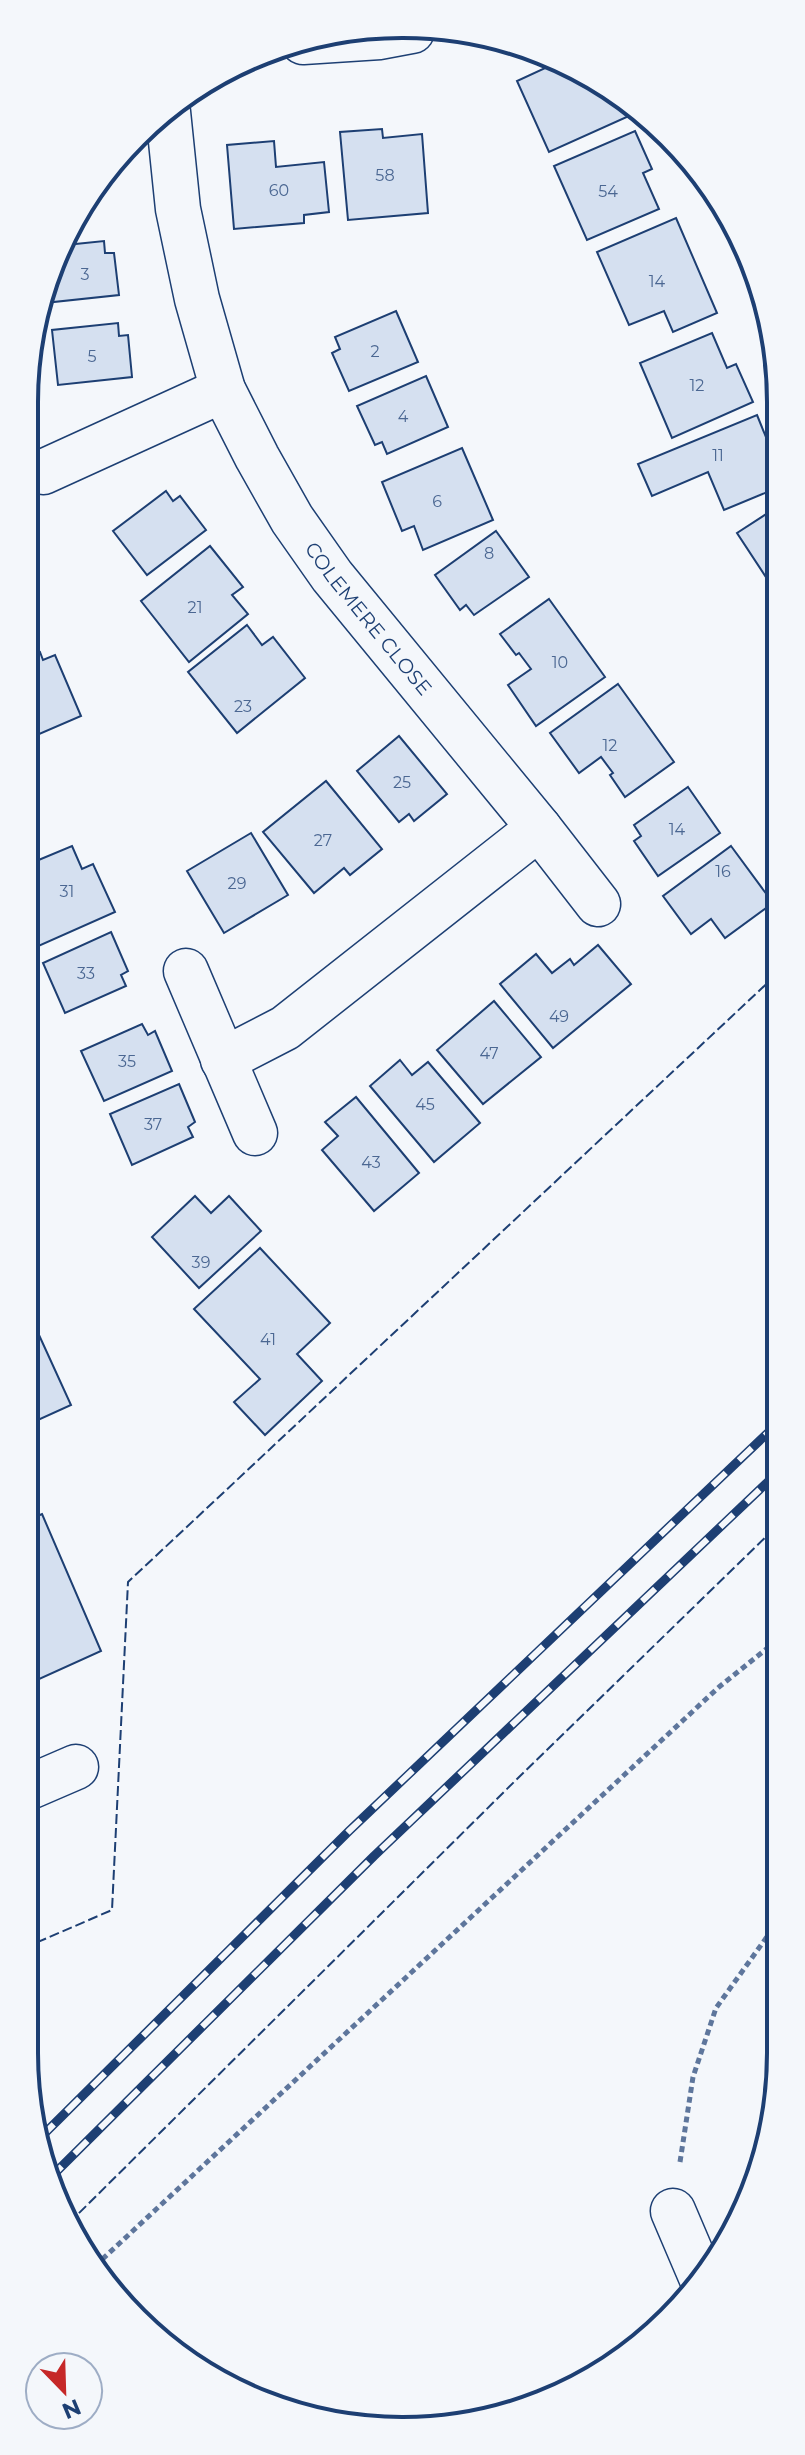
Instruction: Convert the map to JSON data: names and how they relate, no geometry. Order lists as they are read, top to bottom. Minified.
{"streets":{"street":["COLEMERE CLOSE"]},"house_numbers":["58","60","54","3","14","2","5","12","4","11","6","8","21","10","23","12","25","14","27","16","29","31","33","49","47","35","45","37","43","39","41"],"north":"bottom right"}
